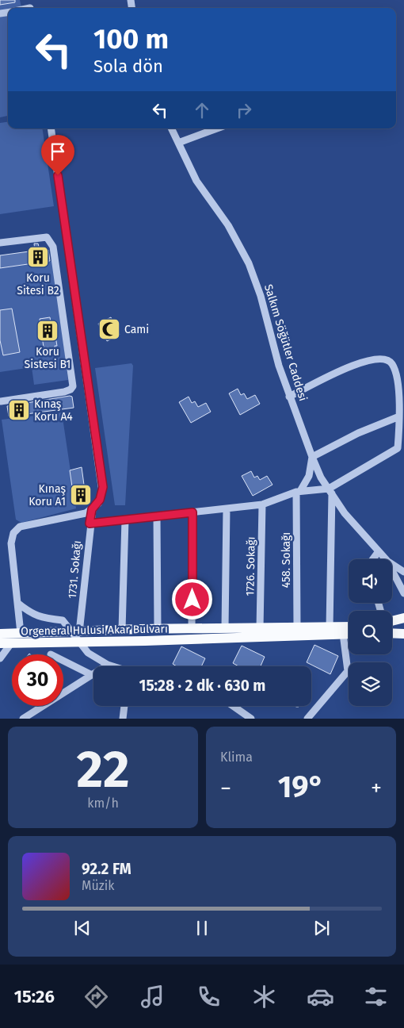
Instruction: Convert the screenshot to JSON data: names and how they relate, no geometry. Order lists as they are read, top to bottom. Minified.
{"streets":{"main road":["Orgeneral Hulusi Akar Bulvarı"],"street":["Salkım Söğütler Caddesi","458. Sokağı","1726. Sokağı","1731. Sokağı"]},"crossings":[["458. Sokağı","Orgeneral Hulusi Akar Bulvarı"],["1726. Sokağı","Orgeneral Hulusi Akar Bulvarı"],["1731. Sokağı","Orgeneral Hulusi Akar Bulvarı"]],"places":{"building":["Koru Sitesi B2","Koru Sistesi B1","Kınaş Koru A4","Kınaş Koru A1"],"mosque":["Cami"]},"page":{"turn":["100 m","Sola dön"],"limit":"30","trip":"15:28 · 2 dk · 630 m","tile":[["22","km/h"],"Klima"],"heat":["−","19°","+"],"song":["92.2 FM","Müzik"],"tabs":"15:26"}}
